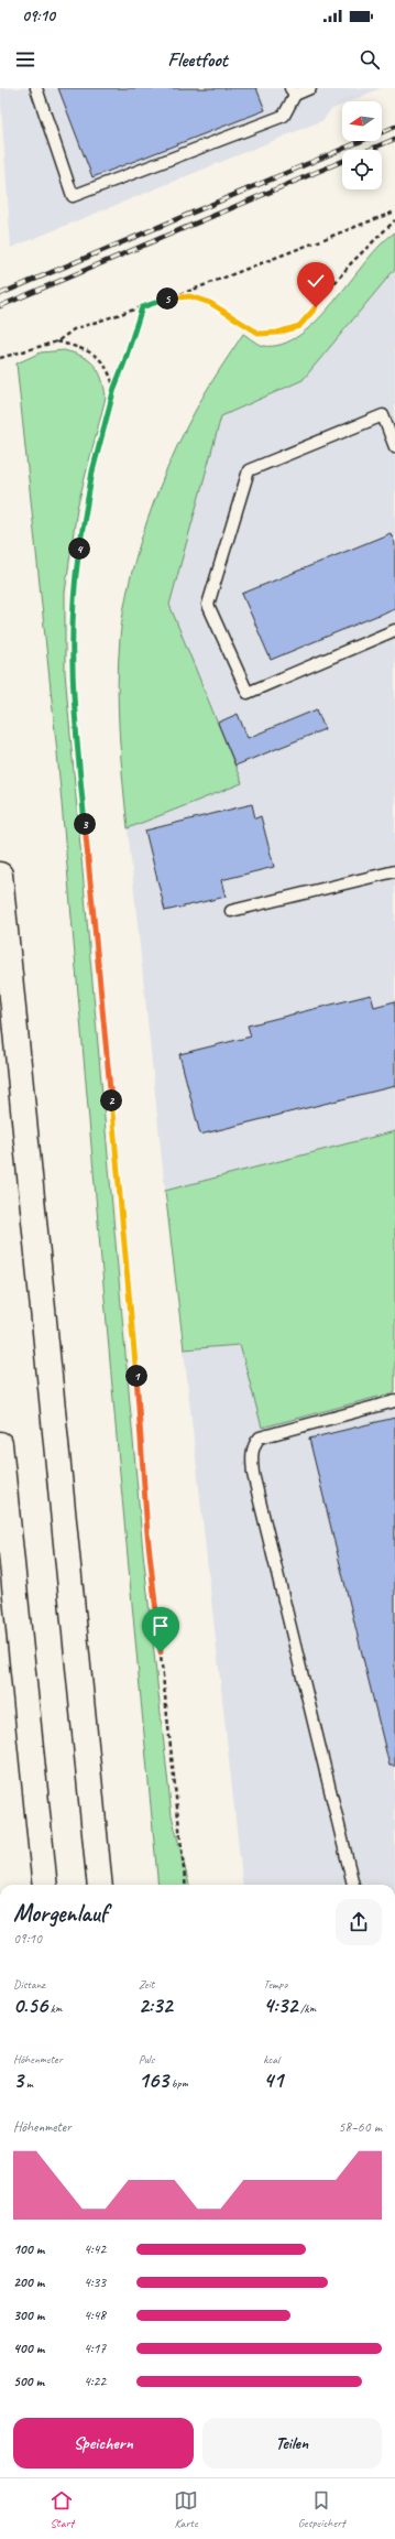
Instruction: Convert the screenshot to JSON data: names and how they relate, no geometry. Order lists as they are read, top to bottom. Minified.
{"north":"left","page":{"status":"09:10","header":"Fleetfoot","pins":["5","4","3","2","1"],"heading":["Morgenlauf","09:10"],"stats":[["Distanz","0.56 km"],["Zeit","2:32"],["Tempo","4:32 /km"],["Höhenmeter","3 m"],["Puls","163 bpm"],["kcal","41"]],"chart":["Höhenmeter","58–60 m"],"list":[{"name":"100 m","note":"4:42"},{"name":"200 m","note":"4:33"},{"name":"300 m","note":"4:48"},{"name":"400 m","note":"4:17"},{"name":"500 m","note":"4:22"}],"buttons":["Speichern","Teilen"],"tabs":["Start","Karte","Gespeichert"]}}
